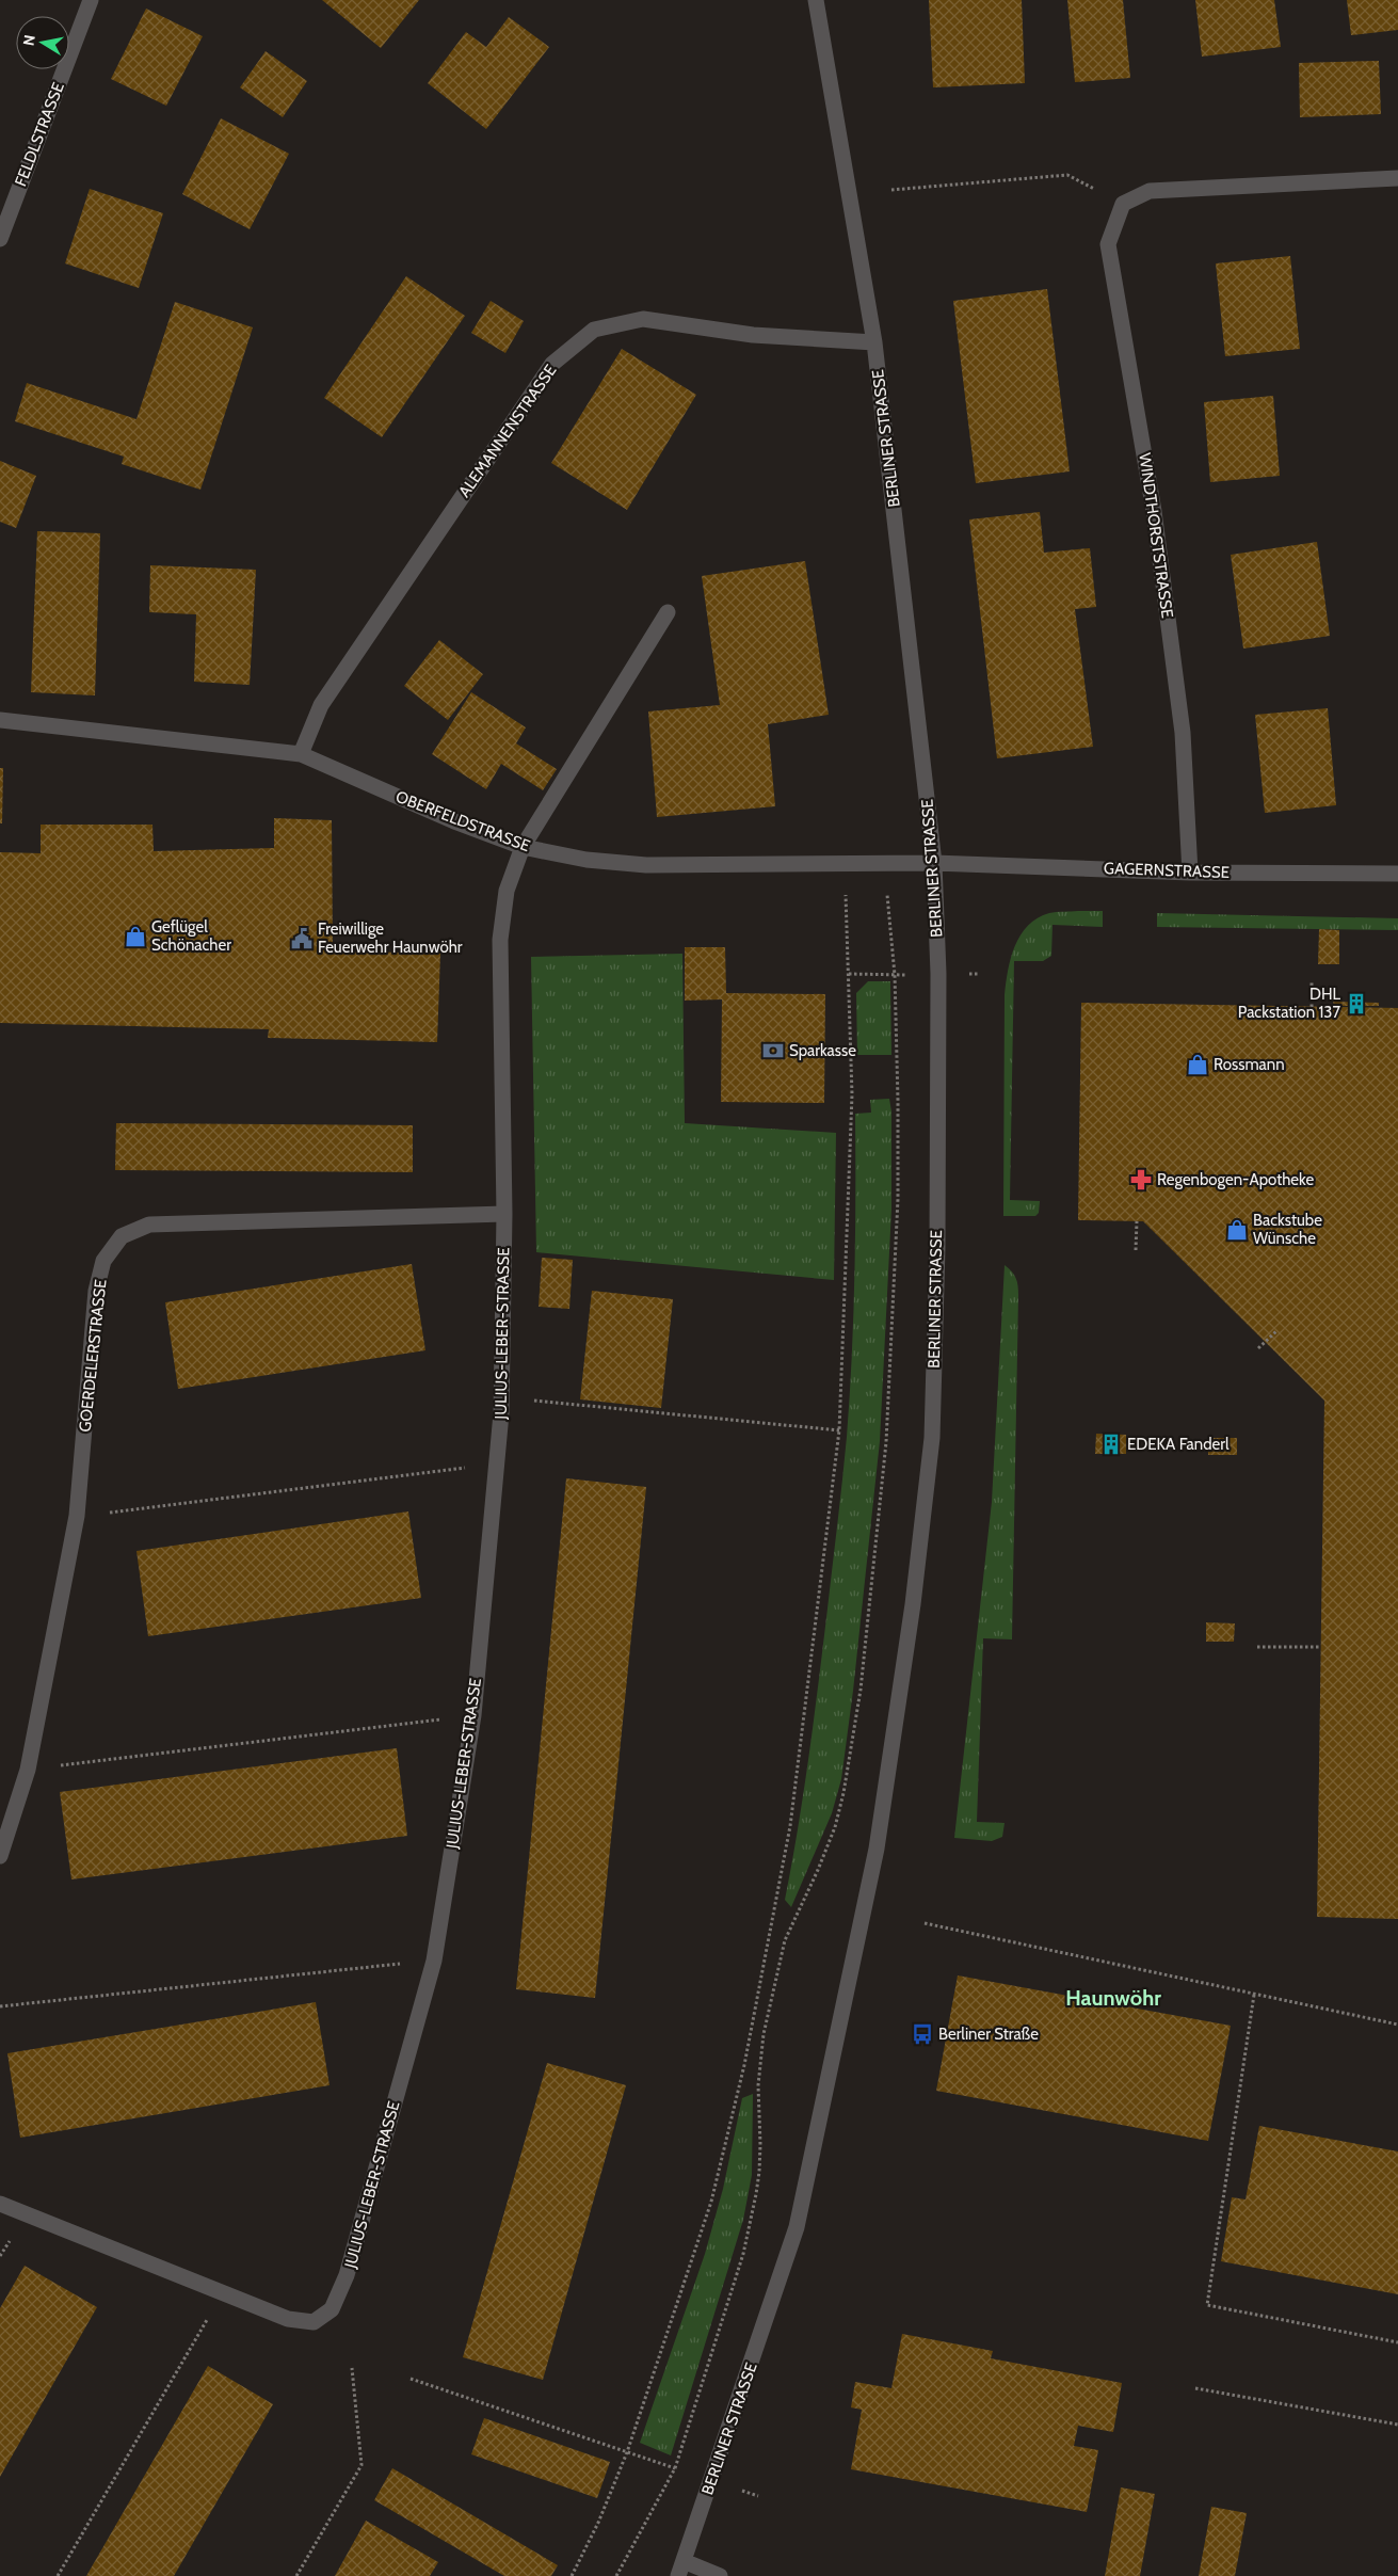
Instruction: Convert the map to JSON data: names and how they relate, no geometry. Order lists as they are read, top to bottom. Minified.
{"streets":{"street":["FELDLSTRASSE","ALEMANNENSTRASSE","BERLINER STRASSE","WINDTHORSTSTRASSE","OBERFELDSTRASSE","GAGERNSTRASSE","JULIUS-LEBER-STRASSE","GOERDELERSTRASSE"]},"crossings":[["ALEMANNENSTRASSE","BERLINER STRASSE"],["ALEMANNENSTRASSE","OBERFELDSTRASSE"],["BERLINER STRASSE","OBERFELDSTRASSE"],["BERLINER STRASSE","GAGERNSTRASSE"],["WINDTHORSTSTRASSE","GAGERNSTRASSE"],["OBERFELDSTRASSE","GAGERNSTRASSE"],["OBERFELDSTRASSE","JULIUS-LEBER-STRASSE"],["JULIUS-LEBER-STRASSE","GOERDELERSTRASSE"]],"districts":["Haunwöhr"],"places":{"shop":["Geflügel Schönacher","Rossmann","Backstube Wünsche"],"public building":["Freiwillige Feuerwehr Haunwöhr"],"building":["DHL Packstation 137","EDEKA Fanderl"],"bank":["Sparkasse"],"pharmacy":["Regenbogen-Apotheke"],"bus stop":["Berliner Straße"]},"north":"left"}
